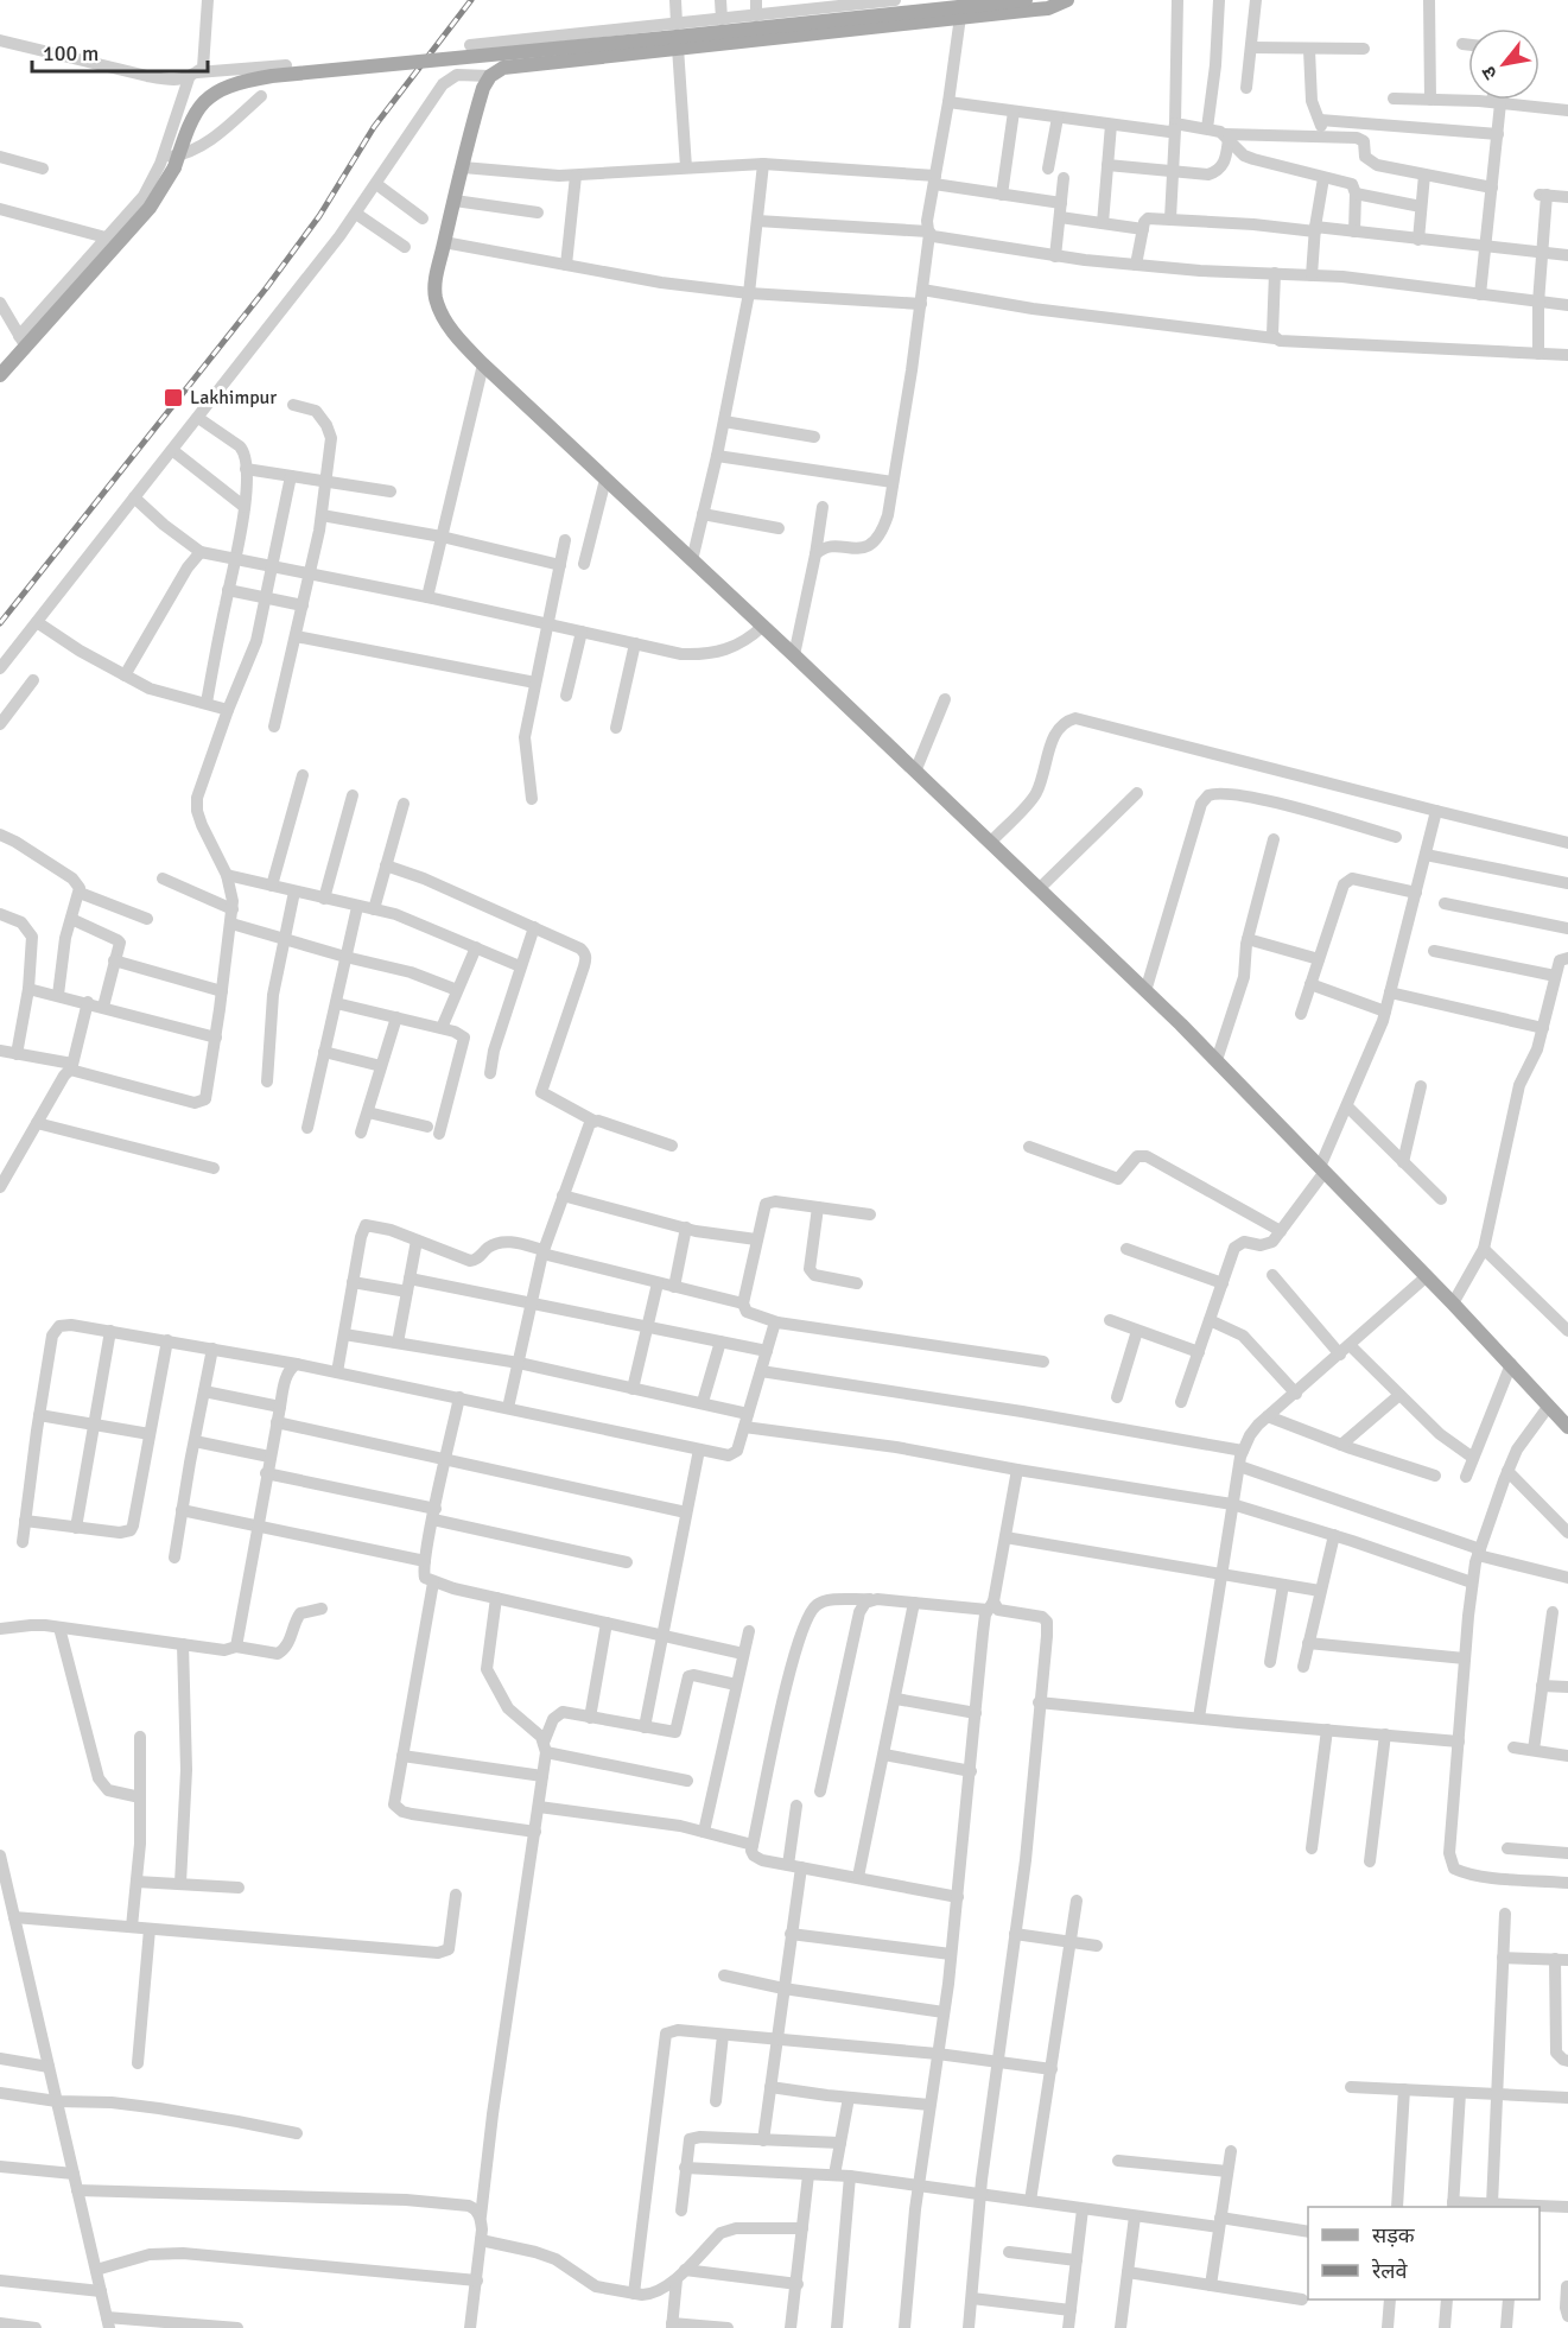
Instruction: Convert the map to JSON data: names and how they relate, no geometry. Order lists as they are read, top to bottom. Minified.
{"places":{"transit":["Lakhimpur"]},"legend":["सड़क","रेलवे"],"scale_bar":"100 m","north":"bottom left"}
